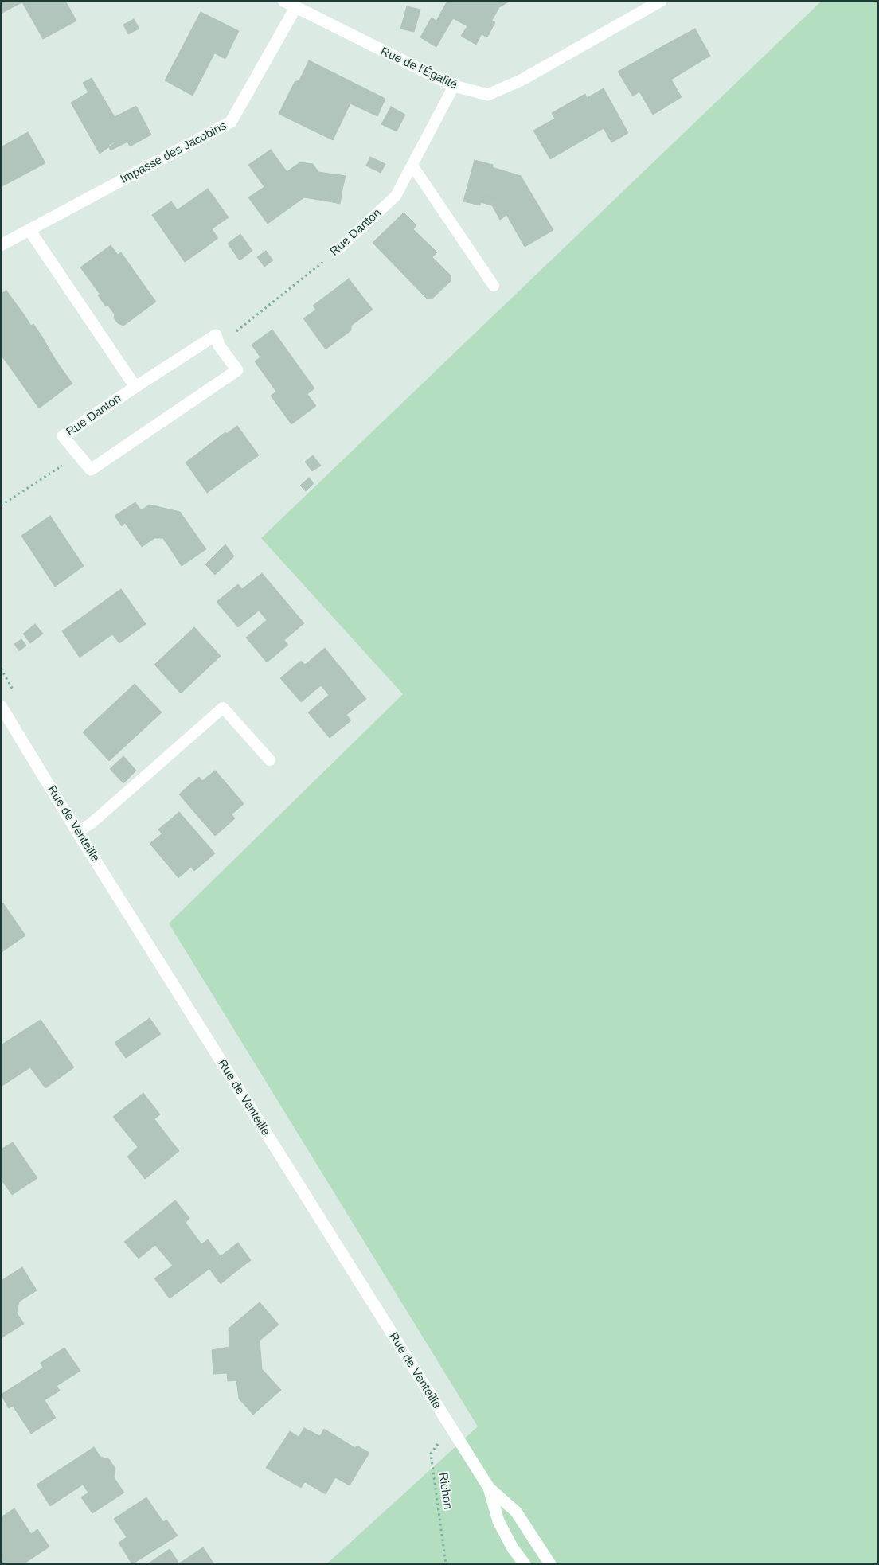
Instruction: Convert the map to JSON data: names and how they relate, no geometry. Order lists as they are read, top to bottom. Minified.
{"streets":{"street":["Rue de l'Égalité","Impasse des Jacobins","Rue Danton","Rue de Venteille"],"path":["Richon"]},"crossings":[["Rue de l'Égalité","Impasse des Jacobins"],["Rue de l'Égalité","Rue Danton"],["Rue de Venteille","Richon"]]}
